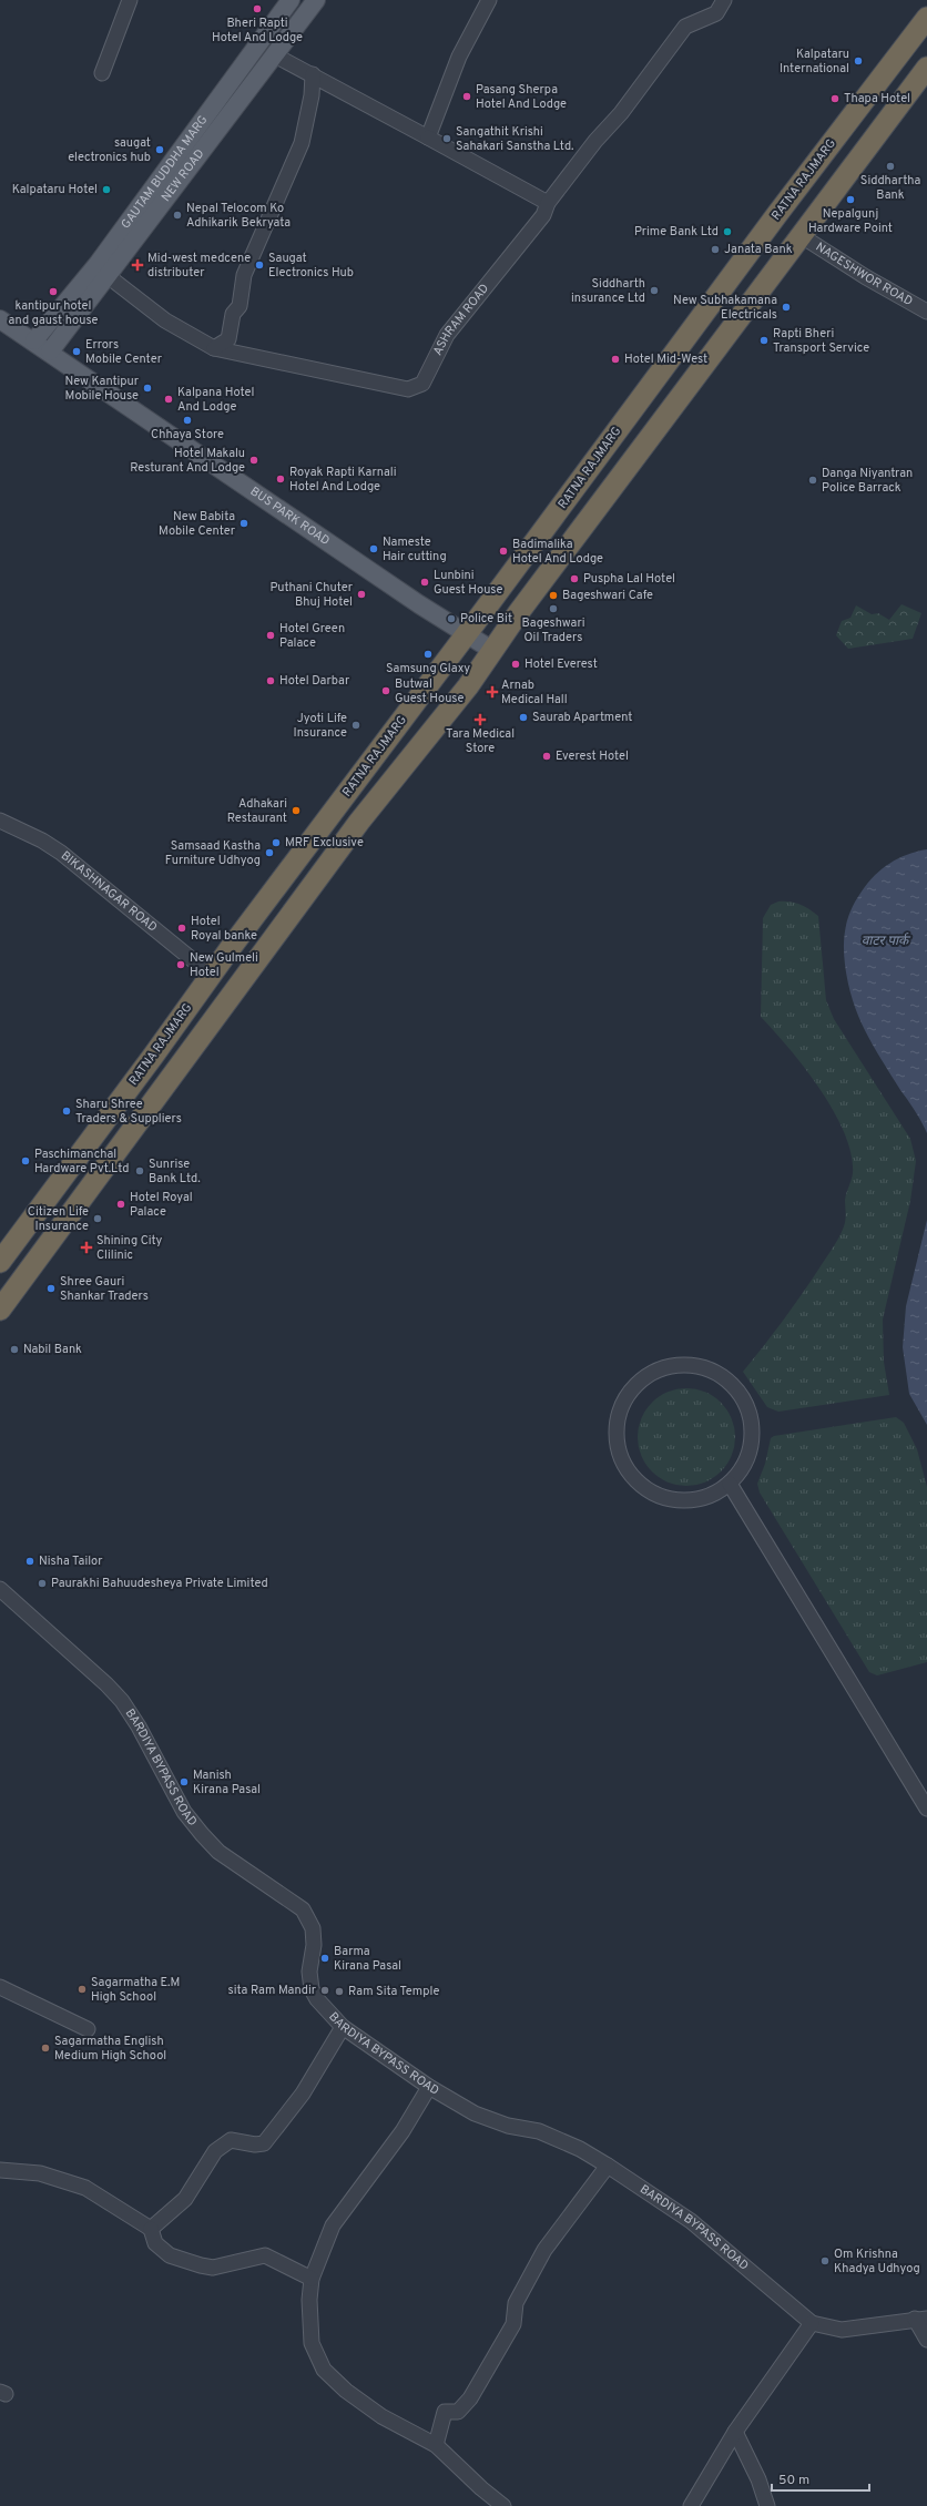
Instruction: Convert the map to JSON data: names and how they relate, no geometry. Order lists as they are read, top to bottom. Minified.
{"streets":{"highway":["RATNA RAJMARG"],"main road":["GAUTAM BUDDHA MARG","NEW ROAD","BUS PARK ROAD"],"street":["NAGESHWOR ROAD","ASHRAM ROAD","BIKASHNAGAR ROAD","BARDIYA BYPASS ROAD"]},"crossings":[["GAUTAM BUDDHA MARG","BUS PARK ROAD"],["NEW ROAD","ASHRAM ROAD"],["NEW ROAD","BUS PARK ROAD"],["RATNA RAJMARG","BUS PARK ROAD"],["RATNA RAJMARG","BIKASHNAGAR ROAD"]],"water":["वाटर पार्क"],"places":{"other":["Bheri Rapti Hotel And Lodge","Kalpataru International","Pasang Sherpa Hotel And Lodge","Thapa Hotel","Sangathit Krishi Sahakari Sanstha Ltd.","saugat electronics hub","Siddhartha Bank","Kalpataru Hotel","Nepalgunj Hardware Point","Nepal Telocom Ko Adhikarik Bekryata","Prime Bank Ltd","Janata Bank","Saugat Electronics Hub","Siddharth insurance Ltd","kantipur hotel and gaust house","New Subhakamana Electricals","Rapti Bheri Transport Service","Errors Mobile Center","Hotel Mid-West","New Kantipur Mobile House","Kalpana Hotel And Lodge","Chhaya Store","Hotel Makalu Resturant And Lodge","Royak Rapti Karnali Hotel And Lodge","Danga Niyantran Police Barrack","New Babita Mobile Center","Nameste Hair cutting","Badimalika Hotel And Lodge","Puspha Lal Hotel","Lunbini Guest House","Puthani Chuter Bhuj Hotel","Bageshwari Cafe","Bageshwari Oil Traders","Police Bit","Hotel Green Palace","Samsung Glaxy","Hotel Everest","Hotel Darbar","Butwal Guest House","Saurab Apartment","Jyoti Life Insurance","Everest Hotel","Adhakari Restaurant","MRF Exclusive","Samsaad Kastha Furniture Udhyog","Hotel Royal banke","New Gulmeli Hotel","Sharu Shree Traders & Suppliers","Paschimanchal Hardware Pvt.Ltd","Sunrise Bank Ltd.","Hotel Royal Palace","Citizen Life Insurance","Shree Gauri Shankar Traders","Nabil Bank","Nisha Tailor","Paurakhi Bahuudesheya Private Limited","Manish Kirana Pasal","Barma Kirana Pasal","Sagarmatha E.M High School","sita Ram Mandir","Ram Sita Temple","Sagarmatha English Medium High School","Om Krishna Khadya Udhyog"],"health":["Mid-west medcene distributer","Arnab Medical Hall","Tara Medical Store","Shining City Clilinic"]},"scale_bar":"50 m"}
